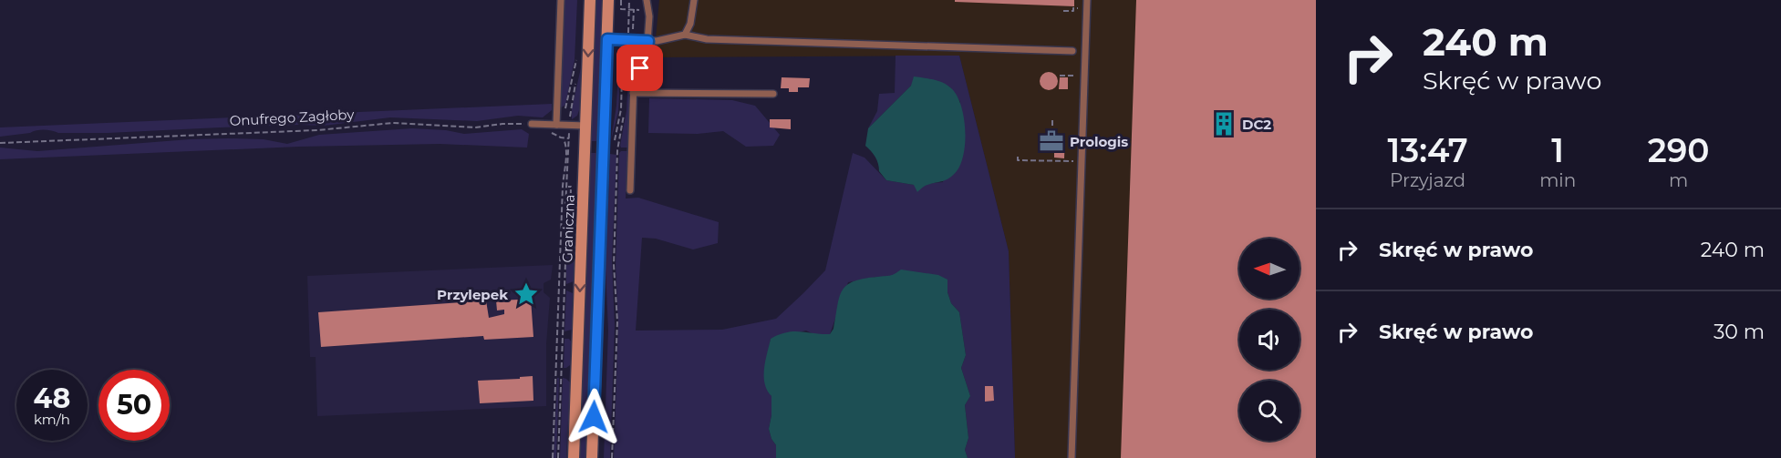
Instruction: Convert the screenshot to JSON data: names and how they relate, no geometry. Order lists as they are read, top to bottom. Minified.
{"streets":{"main road":["Graniczna"],"path":["Onufrego Zagłoby"]},"places":{"building":["DC2"],"office":["Prologis"],"place":["Przylepek"]},"north":"left","page":{"turn":["240 m","Skręć w prawo"],"eta":["13:47","Przyjazd","1","min","290","m"],"list":[{"name":"Skręć w prawo","value":"240 m"},{"name":"Skręć w prawo","value":"30 m"}],"speed":"48 km/h","limit":"50"}}
